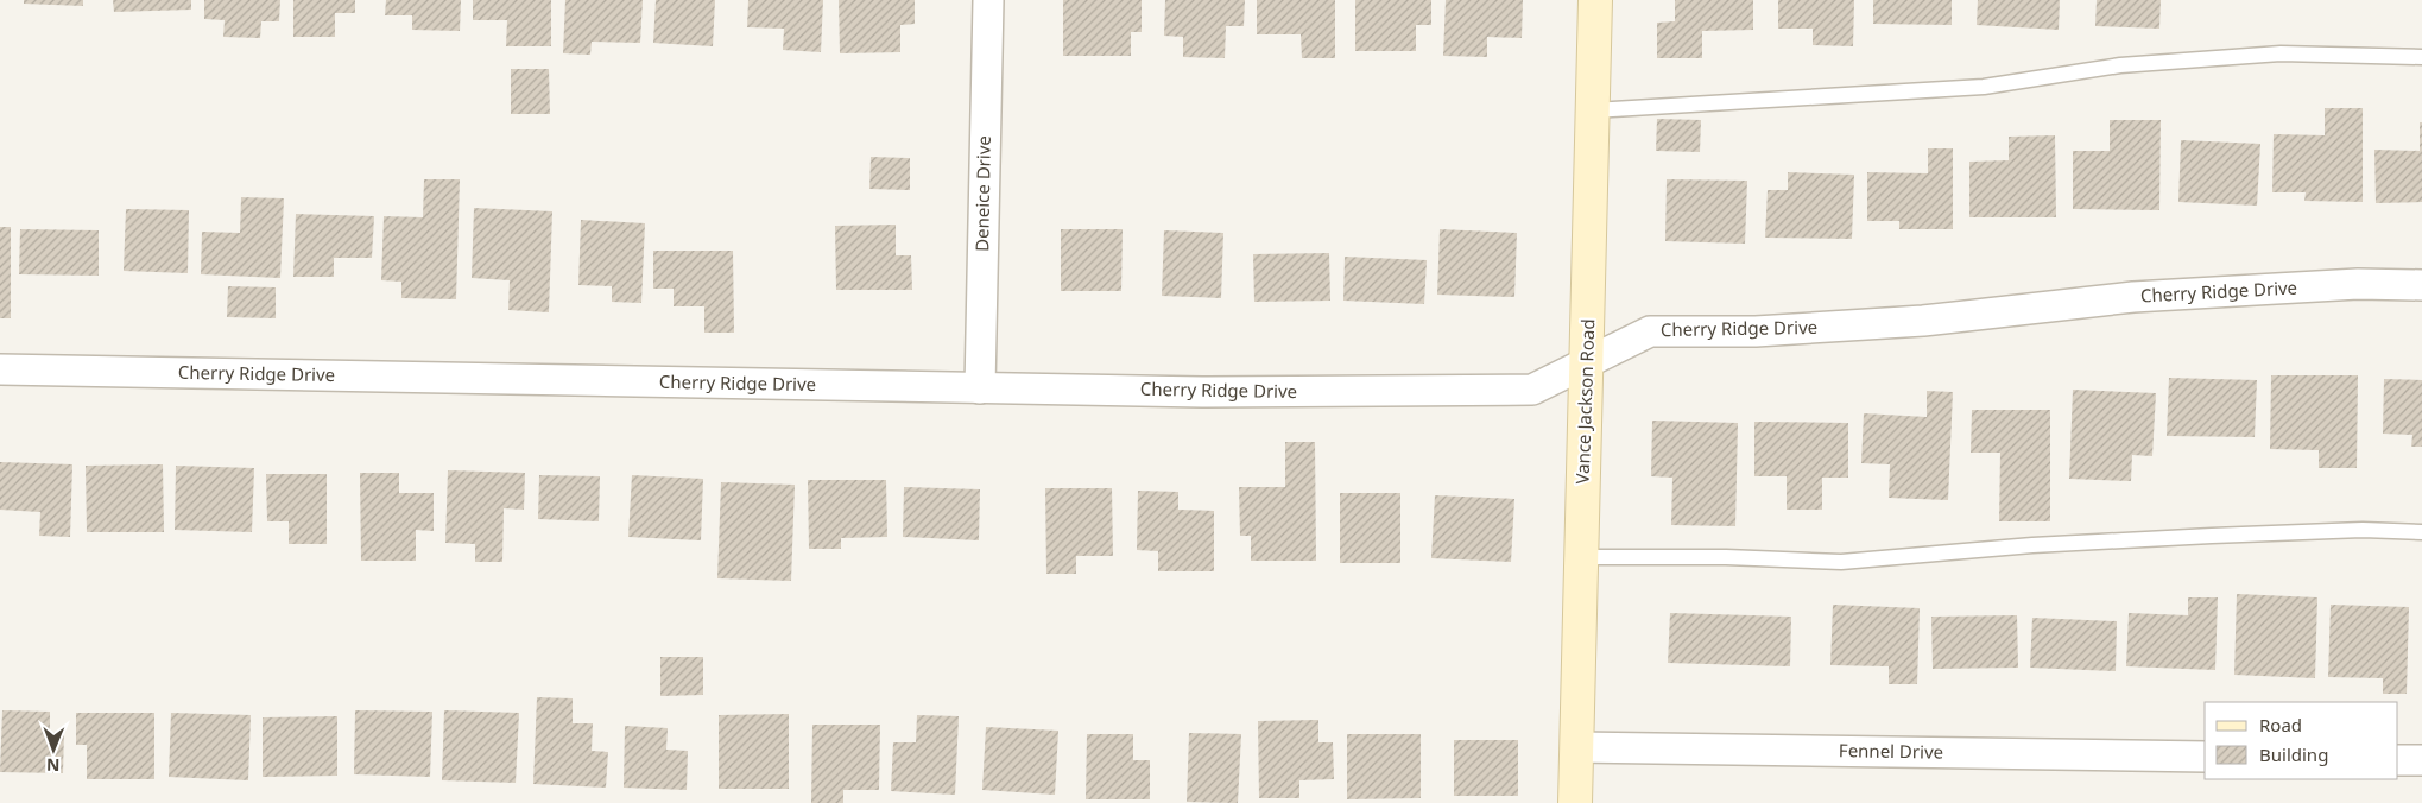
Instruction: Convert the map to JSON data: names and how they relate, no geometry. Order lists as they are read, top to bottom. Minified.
{"streets":{"main road":["Vance Jackson Road"],"street":["Deneice Drive","Cherry Ridge Drive","Fennel Drive"]},"crossings":[["Deneice Drive","Cherry Ridge Drive"],["Cherry Ridge Drive","Vance Jackson Road"],["Vance Jackson Road","Fennel Drive"]],"legend":["Road","Building"],"north":"bottom"}
